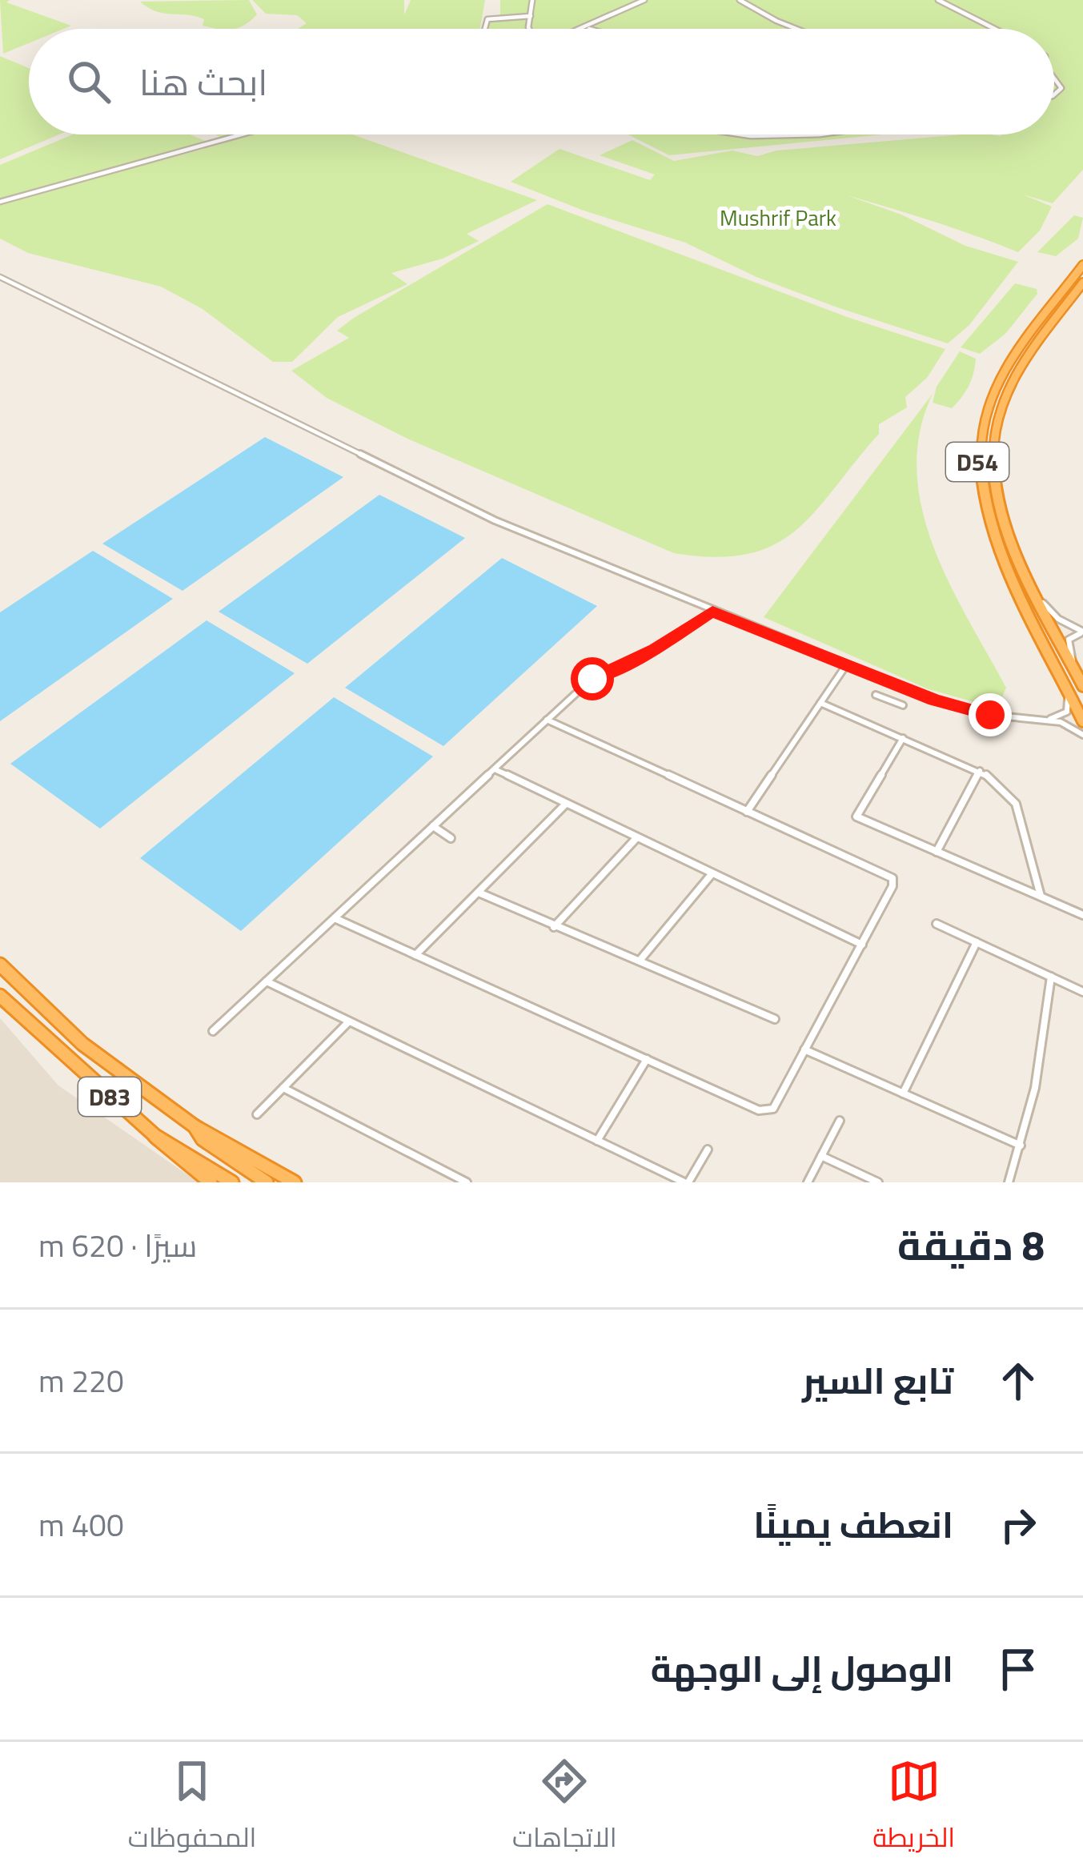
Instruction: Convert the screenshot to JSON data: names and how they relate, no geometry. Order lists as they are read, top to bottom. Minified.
{"streets":{"highway":["D54","D83"]},"parks":["Mushrif Park"],"page":{"search":"ابحث هنا","heading":["8 دقيقة","سيرًا · 620 m"],"list":[["تابع السير","220 m"],["انعطف يمينًا","400 m"],"الوصول إلى الوجهة"],"nav":["الخريطة","الاتجاهات","المحفوظات"]}}
